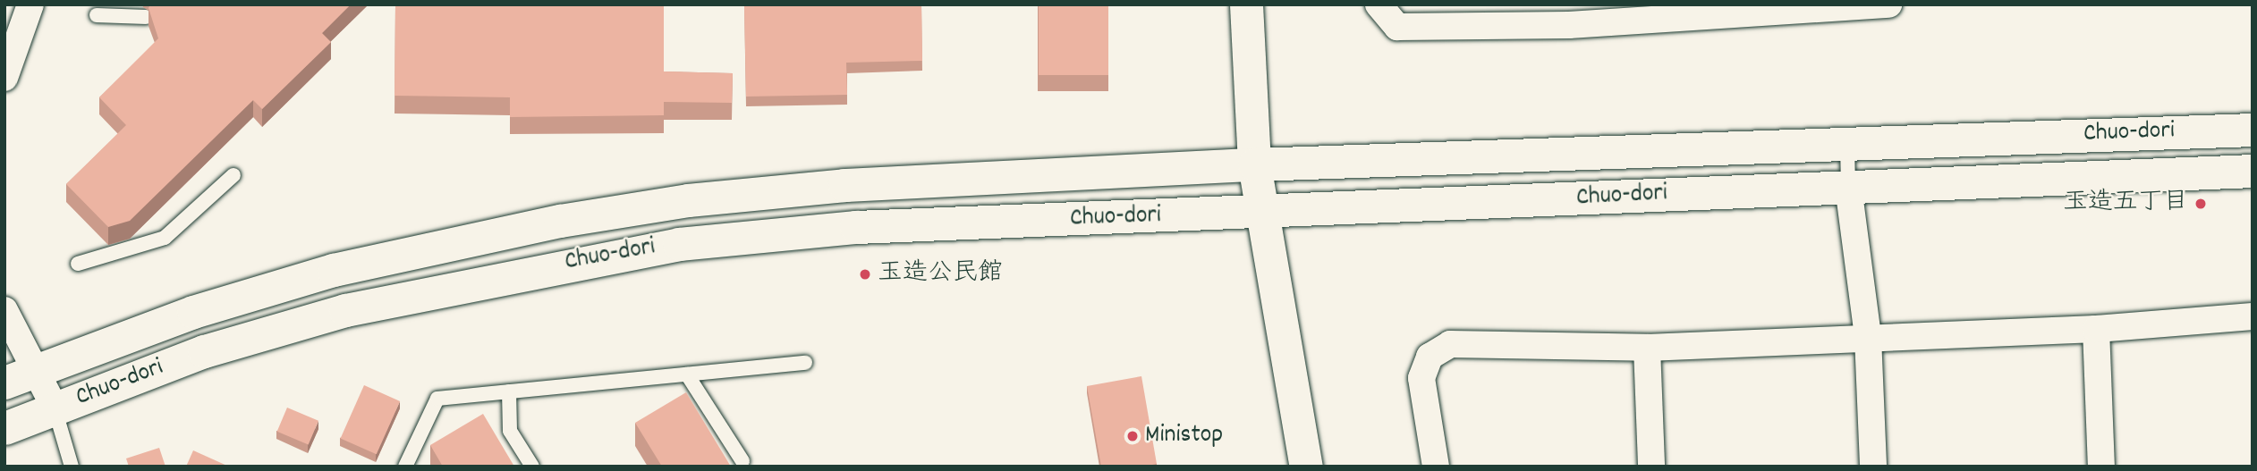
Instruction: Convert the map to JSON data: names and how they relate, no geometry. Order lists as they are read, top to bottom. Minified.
{"streets":{"street":["Chuo-dori"]},"places":["玉造五丁目","玉造公民館","Ministop"]}
